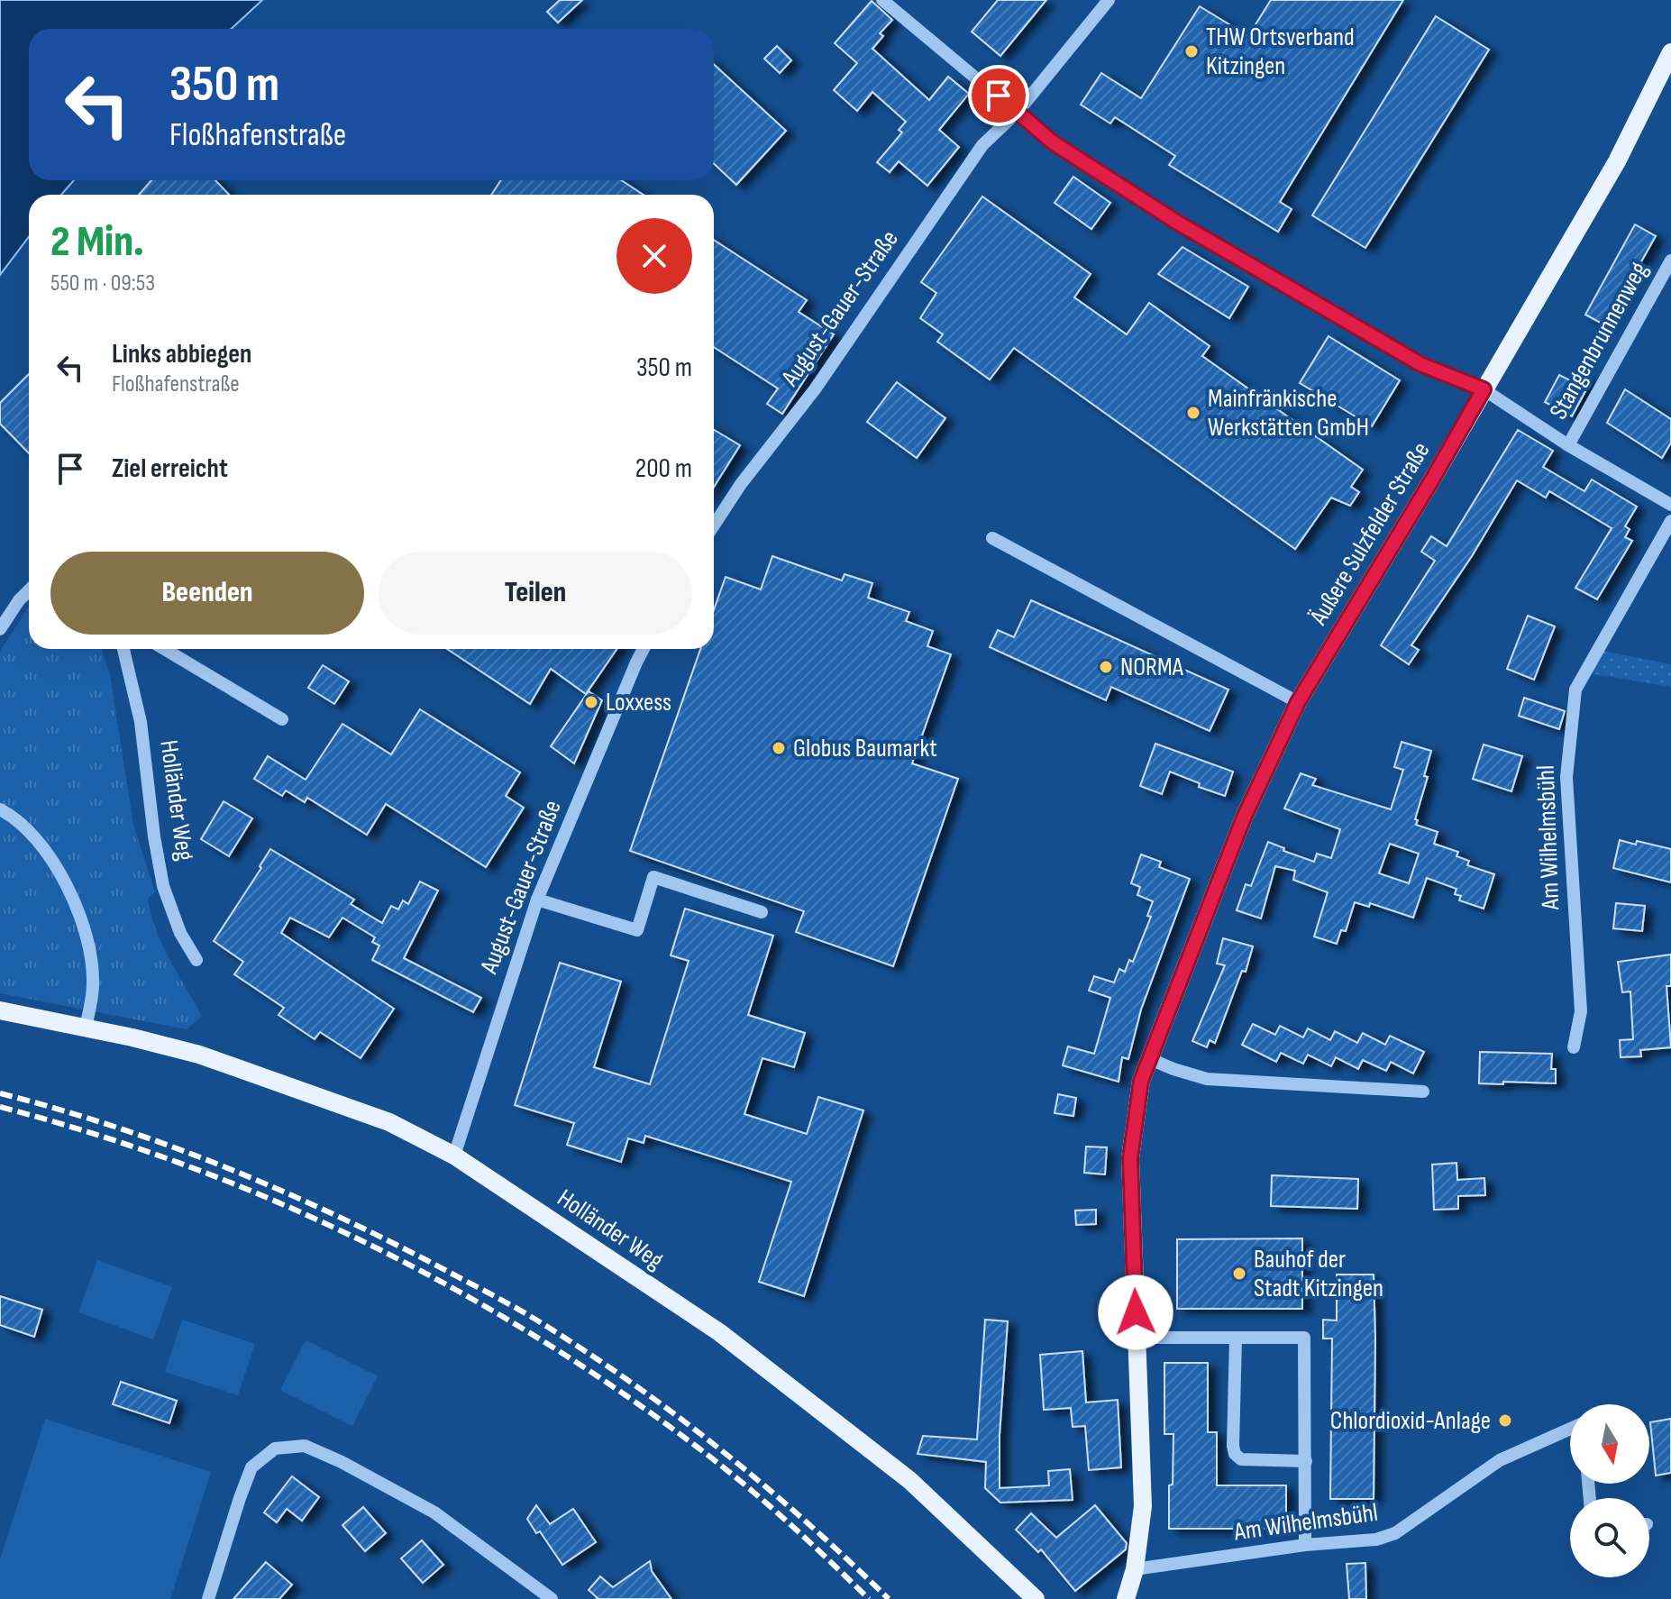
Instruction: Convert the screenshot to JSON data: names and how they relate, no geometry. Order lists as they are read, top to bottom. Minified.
{"streets":{"main road":["Äußere Sulzfelder Straße","Holländer Weg"],"street":["August-Gauer-Straße","Stangenbrunnenweg","Am Wilhelmsbühl"]},"crossings":[["August-Gauer-Straße","Stangenbrunnenweg"],["August-Gauer-Straße","Holländer Weg"],["Stangenbrunnenweg","Äußere Sulzfelder Straße"],["Äußere Sulzfelder Straße","Am Wilhelmsbühl"]],"places":["THW Ortsverband Kitzingen","Mainfränkische Werkstätten GmbH","NORMA","Loxxess","Globus Baumarkt","Bauhof der Stadt Kitzingen","Chlordioxid-Anlage"],"north":"bottom","page":{"turn":["350 m","Floßhafenstraße"],"heading":["2 Min.","550 m · 09:53"],"list":[{"name":"Links abbiegen","note":"Floßhafenstraße","value":"350 m"},{"name":"Ziel erreicht","value":"200 m"}],"buttons":["Beenden","Teilen"]}}
